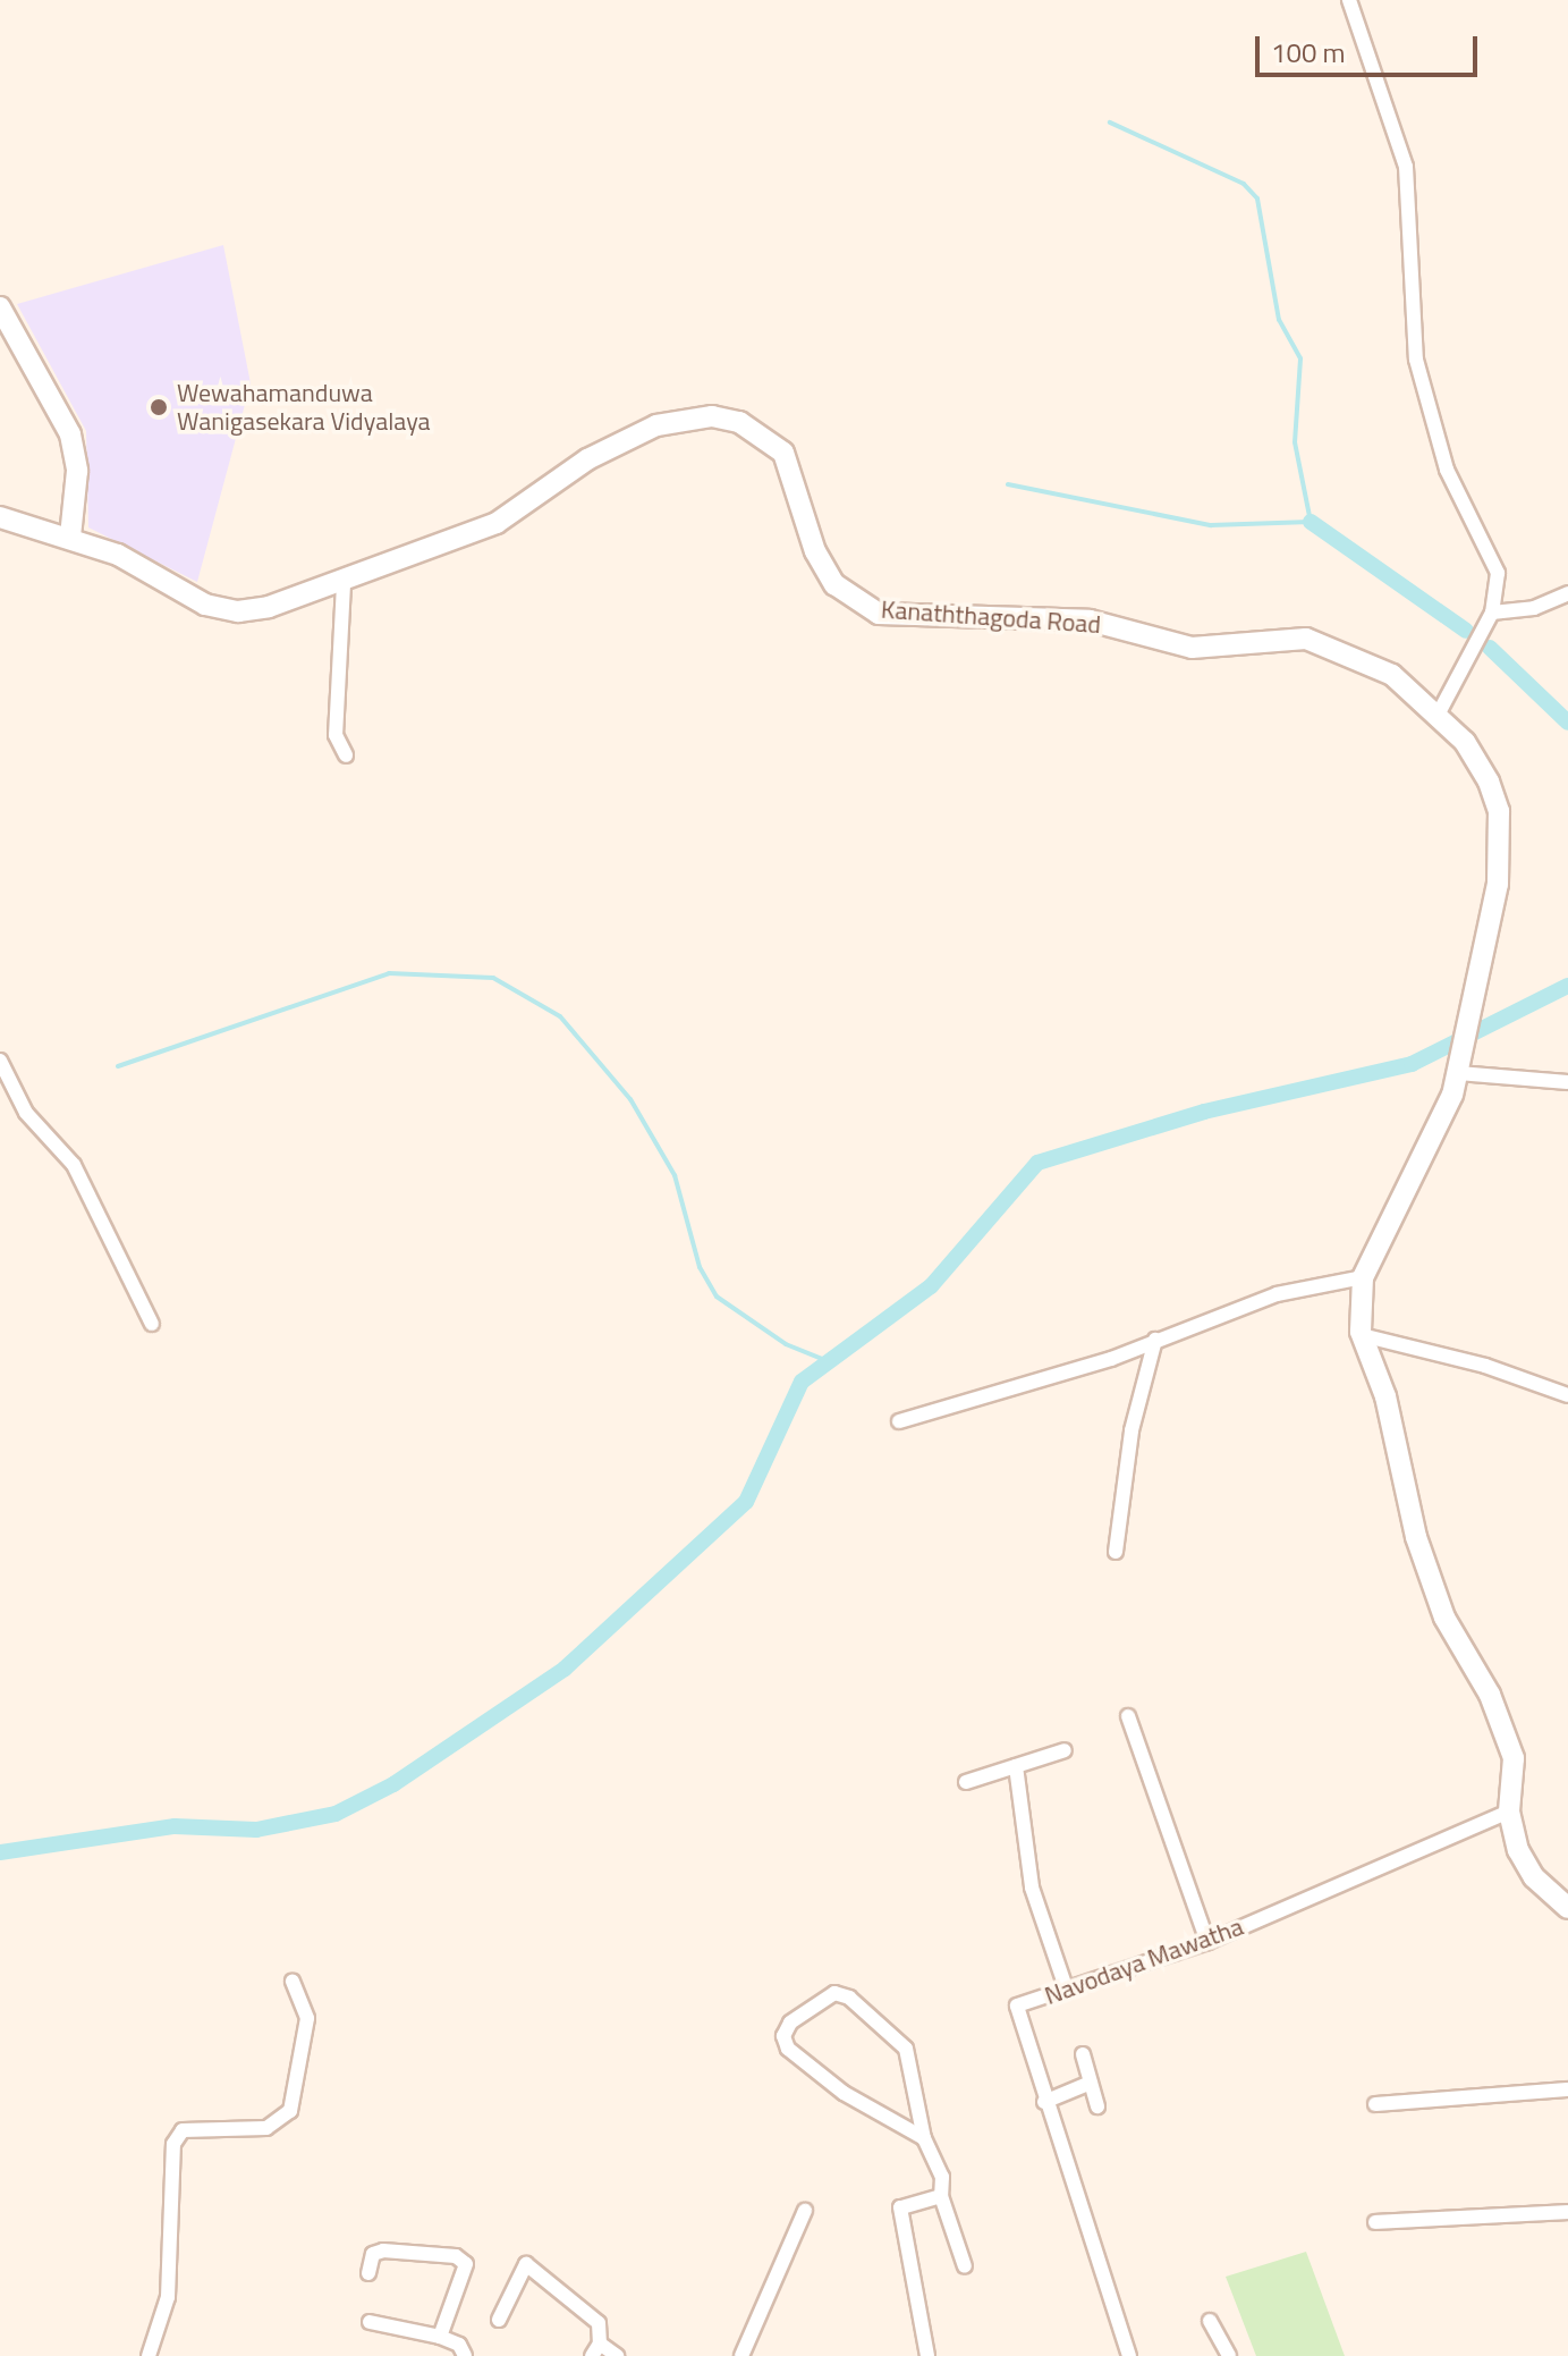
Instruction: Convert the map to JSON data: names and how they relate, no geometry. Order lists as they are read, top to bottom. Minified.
{"streets":{"street":["Kanaththagoda Road","Navodaya Mawatha"]},"crossings":[["Kanaththagoda Road","Navodaya Mawatha"]],"places":["Wewahamanduwa Wanigasekara Vidyalaya"],"scale_bar":"100 m"}
